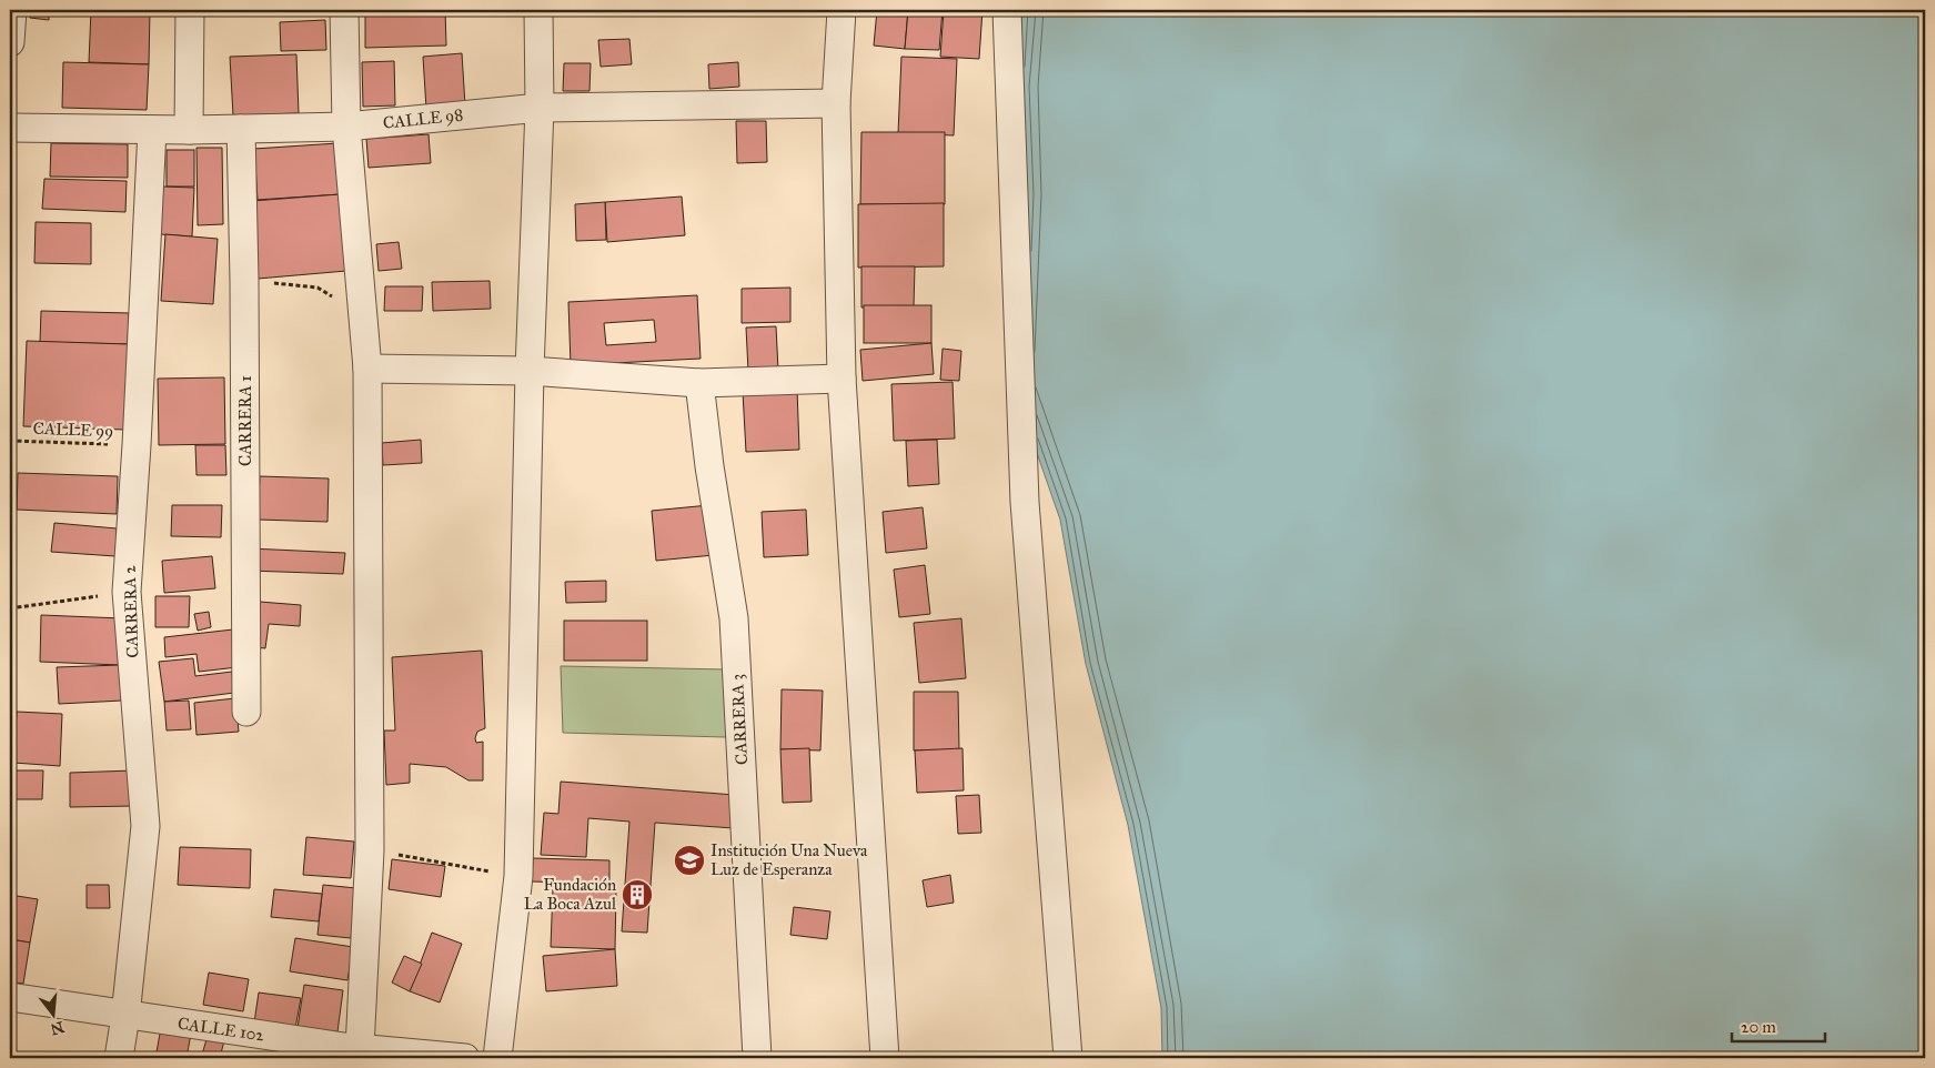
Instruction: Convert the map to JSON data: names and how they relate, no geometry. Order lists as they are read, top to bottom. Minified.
{"streets":{"street":["CALLE 98","CARRERA 1","CARRERA 2","CARRERA 3","CALLE 102"],"path":["CALLE 99"]},"crossings":[["CALLE 98","CARRERA 1"],["CALLE 98","CARRERA 2"],["CALLE 99","CARRERA 2"],["CARRERA 2","CALLE 102"]],"places":{"school or university":["Institución Una Nueva Luz de Esperanza"],"building":["Fundación La Boca Azul"]},"scale_bar":"20 m","north":"bottom"}
